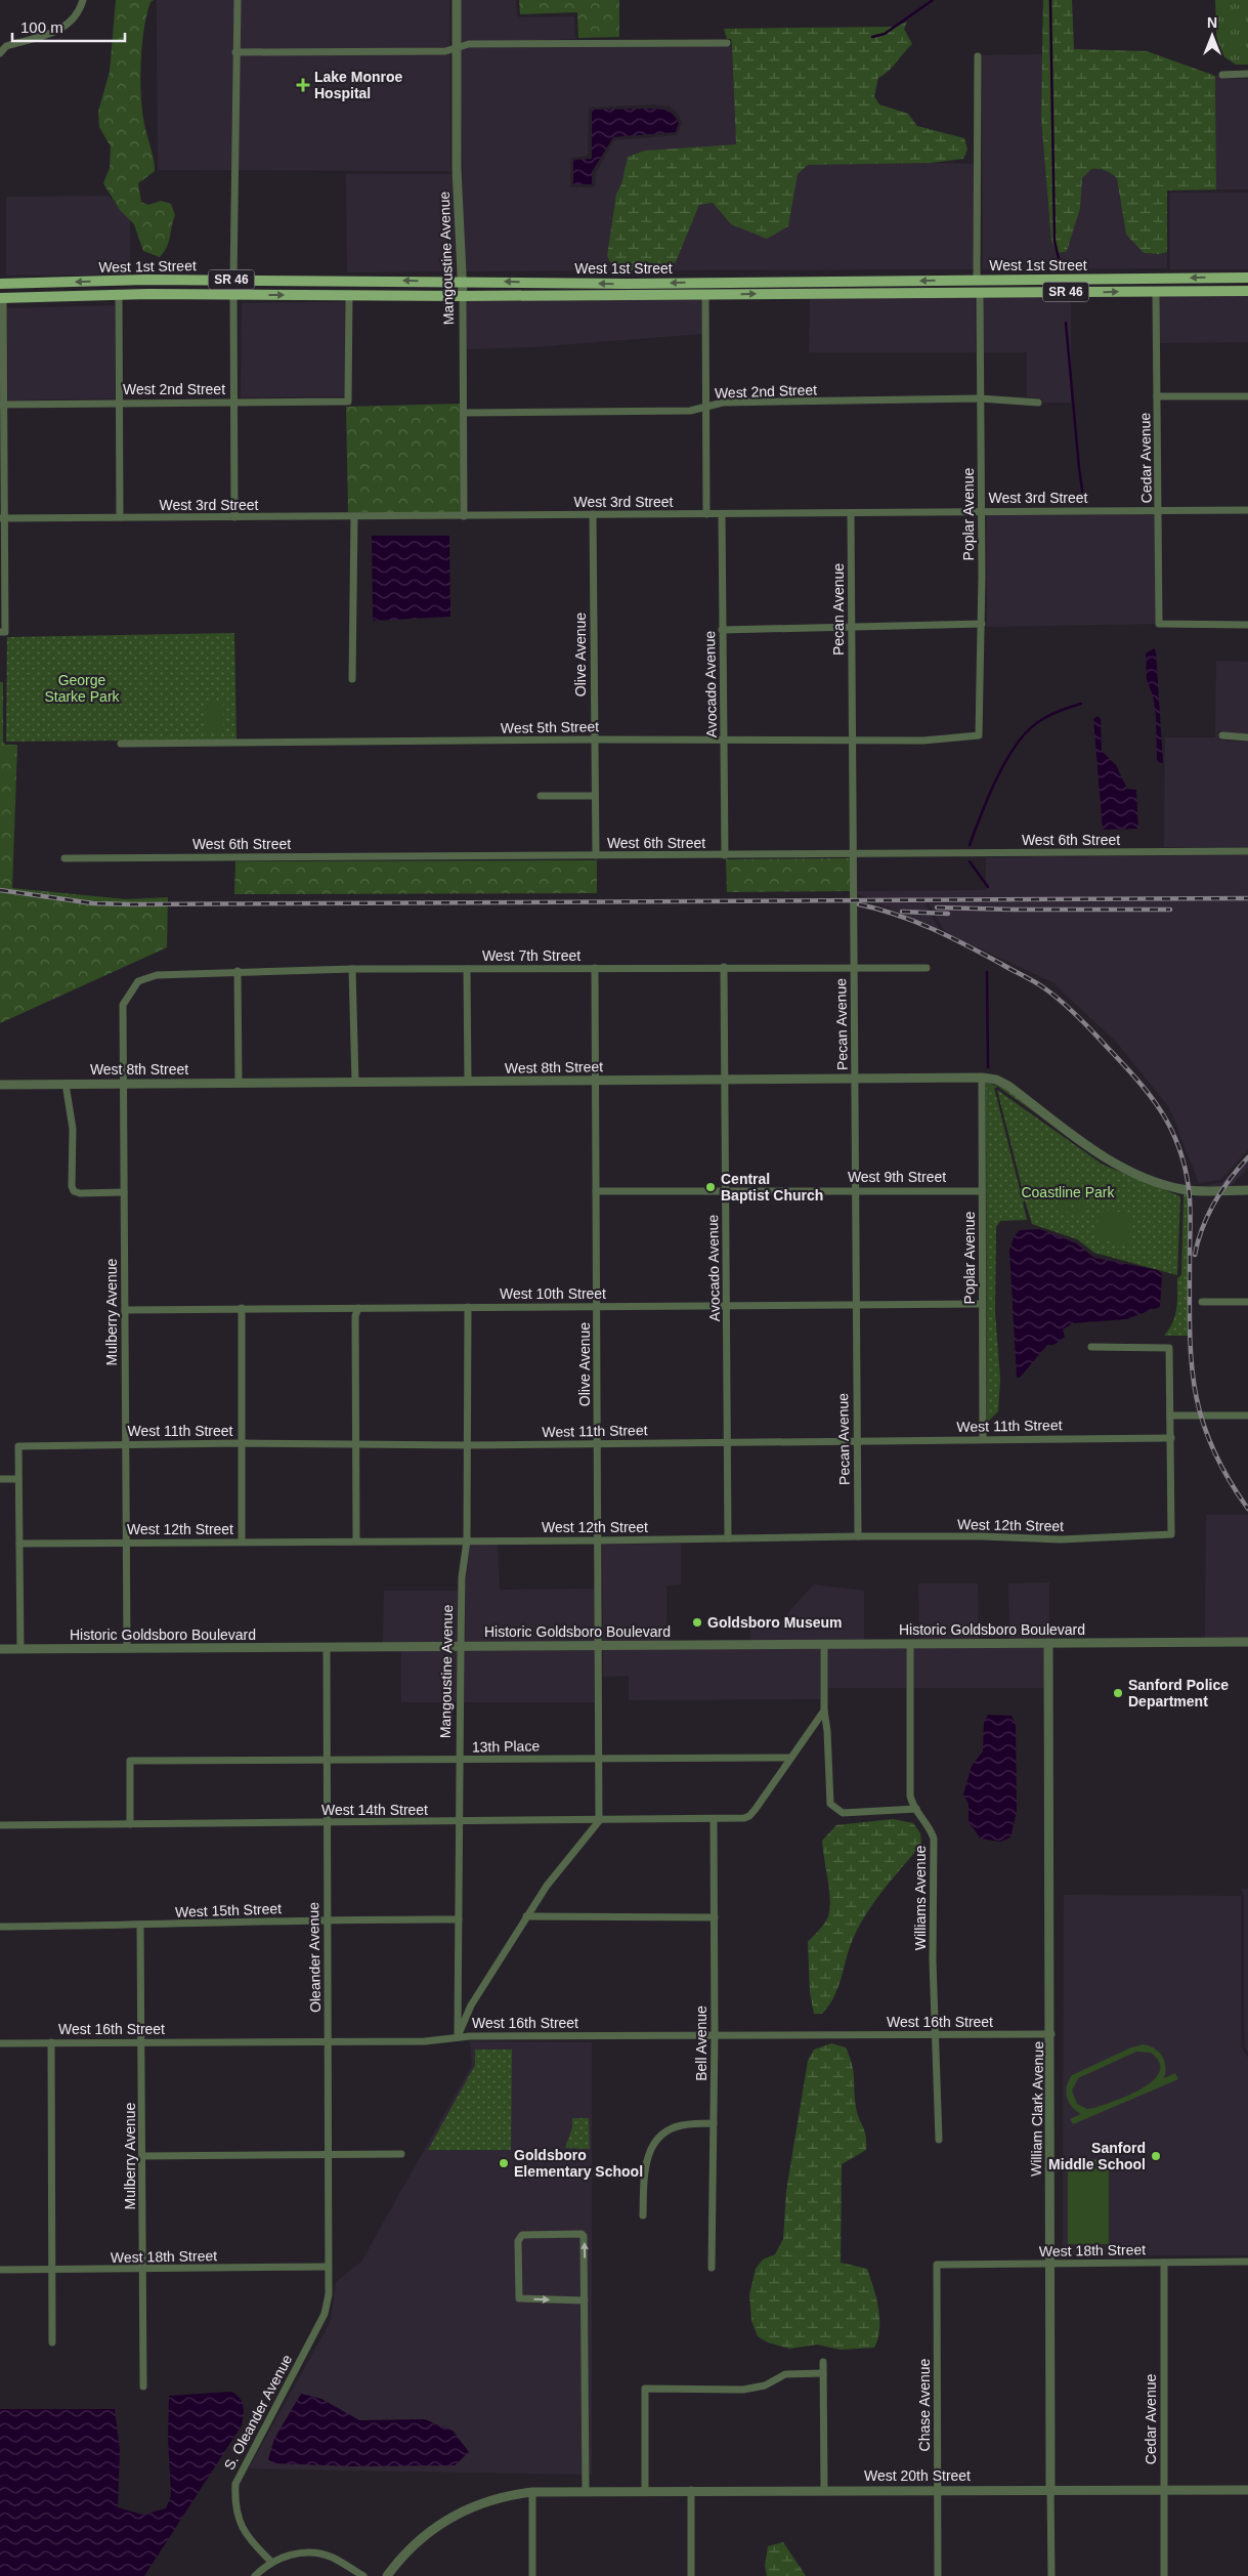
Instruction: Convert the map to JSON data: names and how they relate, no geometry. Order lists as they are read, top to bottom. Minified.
{"streets":{"main road":["West 1st Street","SR 46"],"street":["Mangoustine Avenue","West 2nd Street","Cedar Avenue","West 3rd Street","Poplar Avenue","Pecan Avenue","Olive Avenue","Avocado Avenue","West 5th Street","West 6th Street","West 7th Street","West 8th Street","West 9th Street","West 10th Street","Mulberry Avenue","West 11th Street","West 12th Street","Historic Goldsboro Boulevard","13th Place","West 14th Street","Williams Avenue","West 15th Street","Oleander Avenue","West 16th Street","Bell Avenue","William Clark Avenue","West 18th Street","Chase Avenue","S. Oleander Avenue","West 20th Street"]},"crossings":[["Mangoustine Avenue","West 1st Street"],["Mangoustine Avenue","West 2nd Street"],["Mangoustine Avenue","West 3rd Street"],["Mangoustine Avenue","West 10th Street"],["Mangoustine Avenue","West 11th Street"],["Mangoustine Avenue","West 12th Street"],["Mangoustine Avenue","Historic Goldsboro Boulevard"],["Mangoustine Avenue","13th Place"],["Mangoustine Avenue","West 14th Street"],["Mangoustine Avenue","West 15th Street"],["Mangoustine Avenue","West 16th Street"],["West 1st Street","West 2nd Street"],["West 1st Street","Cedar Avenue"],["West 1st Street","Poplar Avenue"],["West 2nd Street","Poplar Avenue"],["Cedar Avenue","West 3rd Street"],["Cedar Avenue","West 18th Street"],["Cedar Avenue","West 20th Street"],["West 3rd Street","Poplar Avenue"],["West 3rd Street","Pecan Avenue"],["West 3rd Street","Olive Avenue"],["West 3rd Street","Avocado Avenue"],["Poplar Avenue","West 5th Street"],["Poplar Avenue","West 8th Street"],["Poplar Avenue","West 9th Street"],["Poplar Avenue","West 10th Street"],["Poplar Avenue","West 11th Street"],["Pecan Avenue","West 5th Street"],["Pecan Avenue","West 6th Street"],["Pecan Avenue","West 7th Street"],["Pecan Avenue","West 8th Street"],["Pecan Avenue","West 9th Street"],["Pecan Avenue","West 10th Street"],["Pecan Avenue","West 11th Street"],["Pecan Avenue","West 12th Street"],["Olive Avenue","West 5th Street"],["Olive Avenue","West 6th Street"],["Olive Avenue","West 7th Street"],["Olive Avenue","West 8th Street"],["Olive Avenue","West 9th Street"],["Olive Avenue","West 10th Street"],["Olive Avenue","West 11th Street"],["Olive Avenue","West 12th Street"],["Olive Avenue","Historic Goldsboro Boulevard"],["Olive Avenue","13th Place"],["Olive Avenue","West 14th Street"],["Avocado Avenue","West 5th Street"],["Avocado Avenue","West 6th Street"],["Avocado Avenue","West 7th Street"],["Avocado Avenue","West 8th Street"],["Avocado Avenue","West 9th Street"],["Avocado Avenue","West 10th Street"],["Avocado Avenue","West 11th Street"],["Avocado Avenue","West 12th Street"],["West 7th Street","Mulberry Avenue"],["West 8th Street","Mulberry Avenue"],["West 10th Street","Mulberry Avenue"],["Mulberry Avenue","West 11th Street"],["Mulberry Avenue","West 12th Street"],["Mulberry Avenue","Historic Goldsboro Boulevard"],["Mulberry Avenue","West 15th Street"],["Mulberry Avenue","West 16th Street"],["Mulberry Avenue","West 18th Street"],["West 11th Street","West 12th Street"],["Historic Goldsboro Boulevard","Williams Avenue"],["Historic Goldsboro Boulevard","Oleander Avenue"],["Historic Goldsboro Boulevard","William Clark Avenue"],["13th Place","West 14th Street"],["13th Place","Oleander Avenue"],["West 14th Street","Oleander Avenue"],["West 14th Street","Bell Avenue"],["Williams Avenue","West 16th Street"],["West 15th Street","Oleander Avenue"],["Oleander Avenue","West 16th Street"],["Oleander Avenue","West 18th Street"],["Oleander Avenue","S. Oleander Avenue"],["West 16th Street","Bell Avenue"],["West 16th Street","William Clark Avenue"],["William Clark Avenue","West 18th Street"],["William Clark Avenue","West 20th Street"],["West 18th Street","Chase Avenue"],["West 18th Street","S. Oleander Avenue"],["Chase Avenue","West 20th Street"]],"parks":["George Starke Park","Coastline Park"],"places":{"health":["Lake Monroe Hospital"],"other":["Central Baptist Church","Goldsboro Museum","Sanford Police Department","Sanford Middle School","Goldsboro Elementary School"]},"scale_bar":"100 m","north":"top"}
